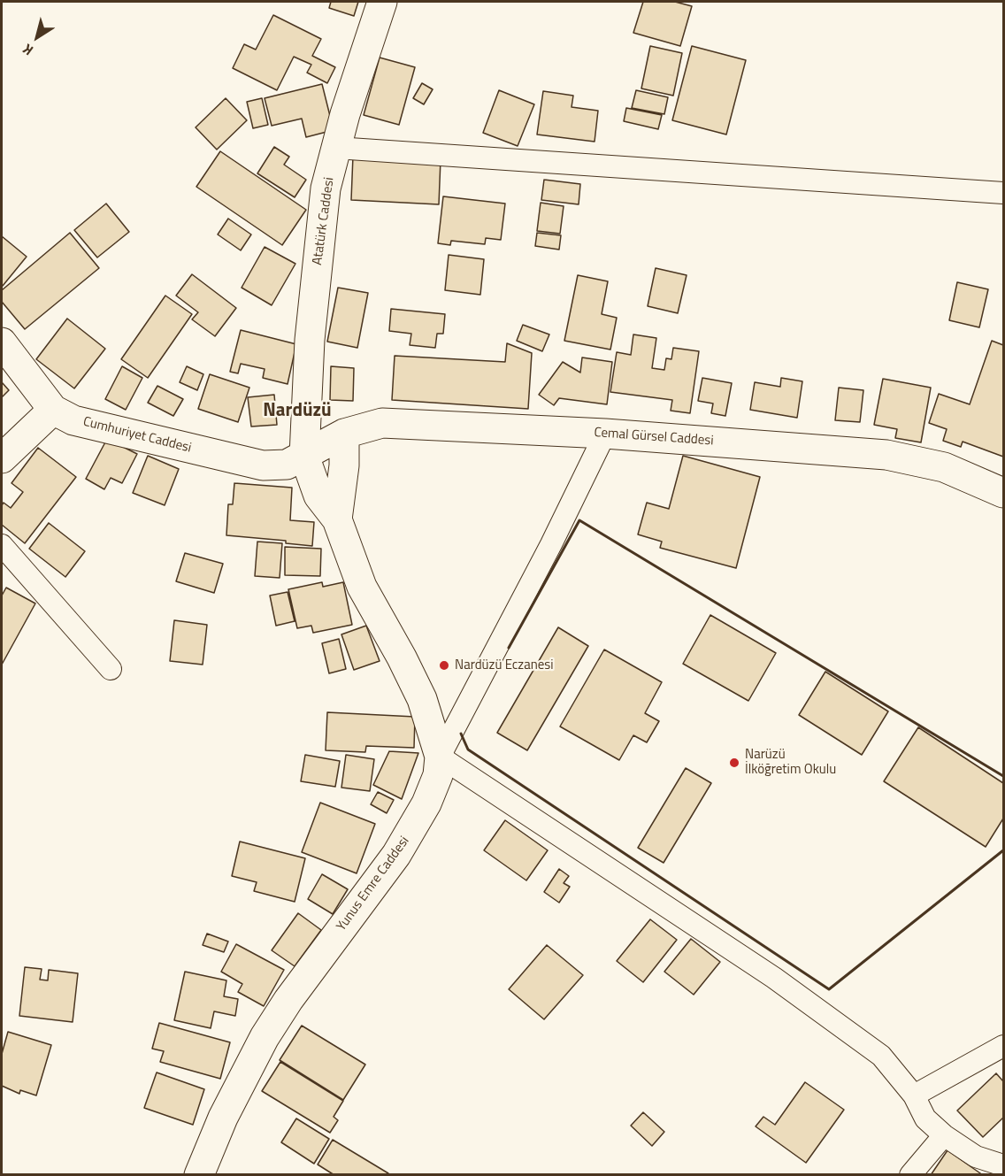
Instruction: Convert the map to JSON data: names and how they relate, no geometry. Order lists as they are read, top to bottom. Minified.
{"streets":{"street":["Atatürk Caddesi","Cumhuriyet Caddesi","Cemal Gürsel Caddesi","Yunus Emre Caddesi"]},"crossings":[["Atatürk Caddesi","Cumhuriyet Caddesi"],["Atatürk Caddesi","Cemal Gürsel Caddesi"],["Cumhuriyet Caddesi","Cemal Gürsel Caddesi"]],"districts":["Nardüzü"],"places":["Nardüzü Eczanesi","Narüzü İlköğretim Okulu"],"north":"bottom left"}
